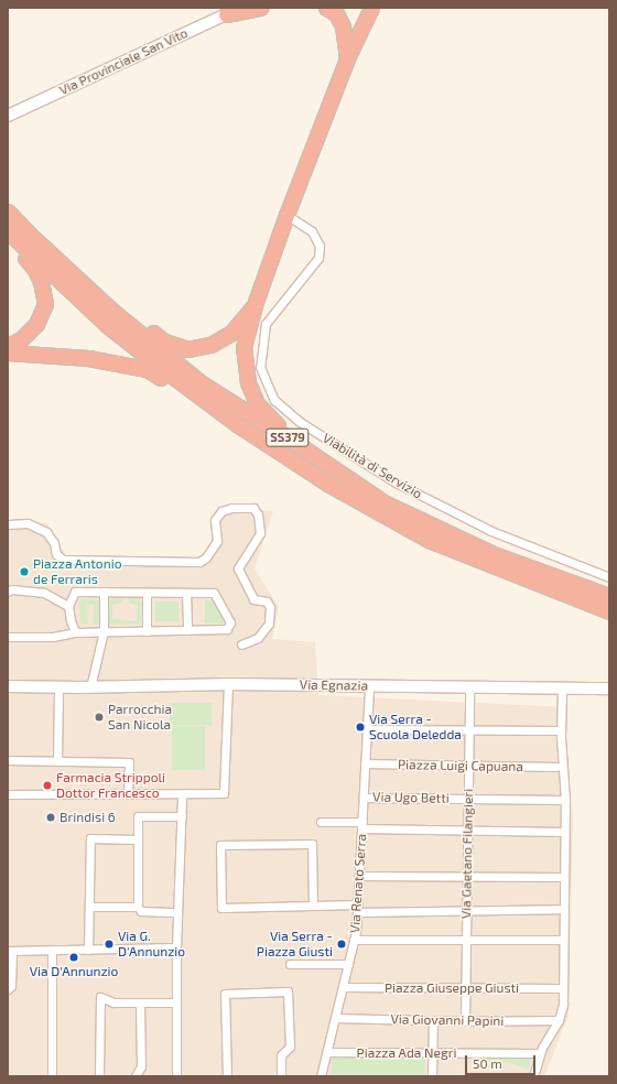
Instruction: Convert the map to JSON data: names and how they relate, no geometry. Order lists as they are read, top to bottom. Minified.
{"streets":{"highway":["SS379"],"street":["Via Provinciale San Vito","Viabilità di Servizio","Via Egnazia","Piazza Luigi Capuana","Via Ugo Betti","Via Gaetano Filangieri","Via Renato Serra","Piazza Giuseppe Giusti","Via Giovanni Papini","Piazza Ada Negri"]},"crossings":[["Via Egnazia","Via Gaetano Filangieri"],["Via Egnazia","Via Renato Serra"],["Piazza Luigi Capuana","Via Gaetano Filangieri"],["Piazza Luigi Capuana","Via Renato Serra"],["Via Ugo Betti","Via Gaetano Filangieri"],["Via Ugo Betti","Via Renato Serra"],["Via Gaetano Filangieri","Piazza Giuseppe Giusti"],["Via Gaetano Filangieri","Via Giovanni Papini"],["Via Renato Serra","Piazza Giuseppe Giusti"],["Via Renato Serra","Via Giovanni Papini"],["Via Renato Serra","Piazza Ada Negri"]],"places":["Piazza Antonio de Ferraris","Parrocchia San Nicola","Via Serra - Scuola Deledda","Farmacia Strippoli Dottor Francesco","Brindisi 6","Via G. D'Annunzio","Via Serra - Piazza Giusti","Via D'Annunzio"],"scale_bar":"50 m"}
